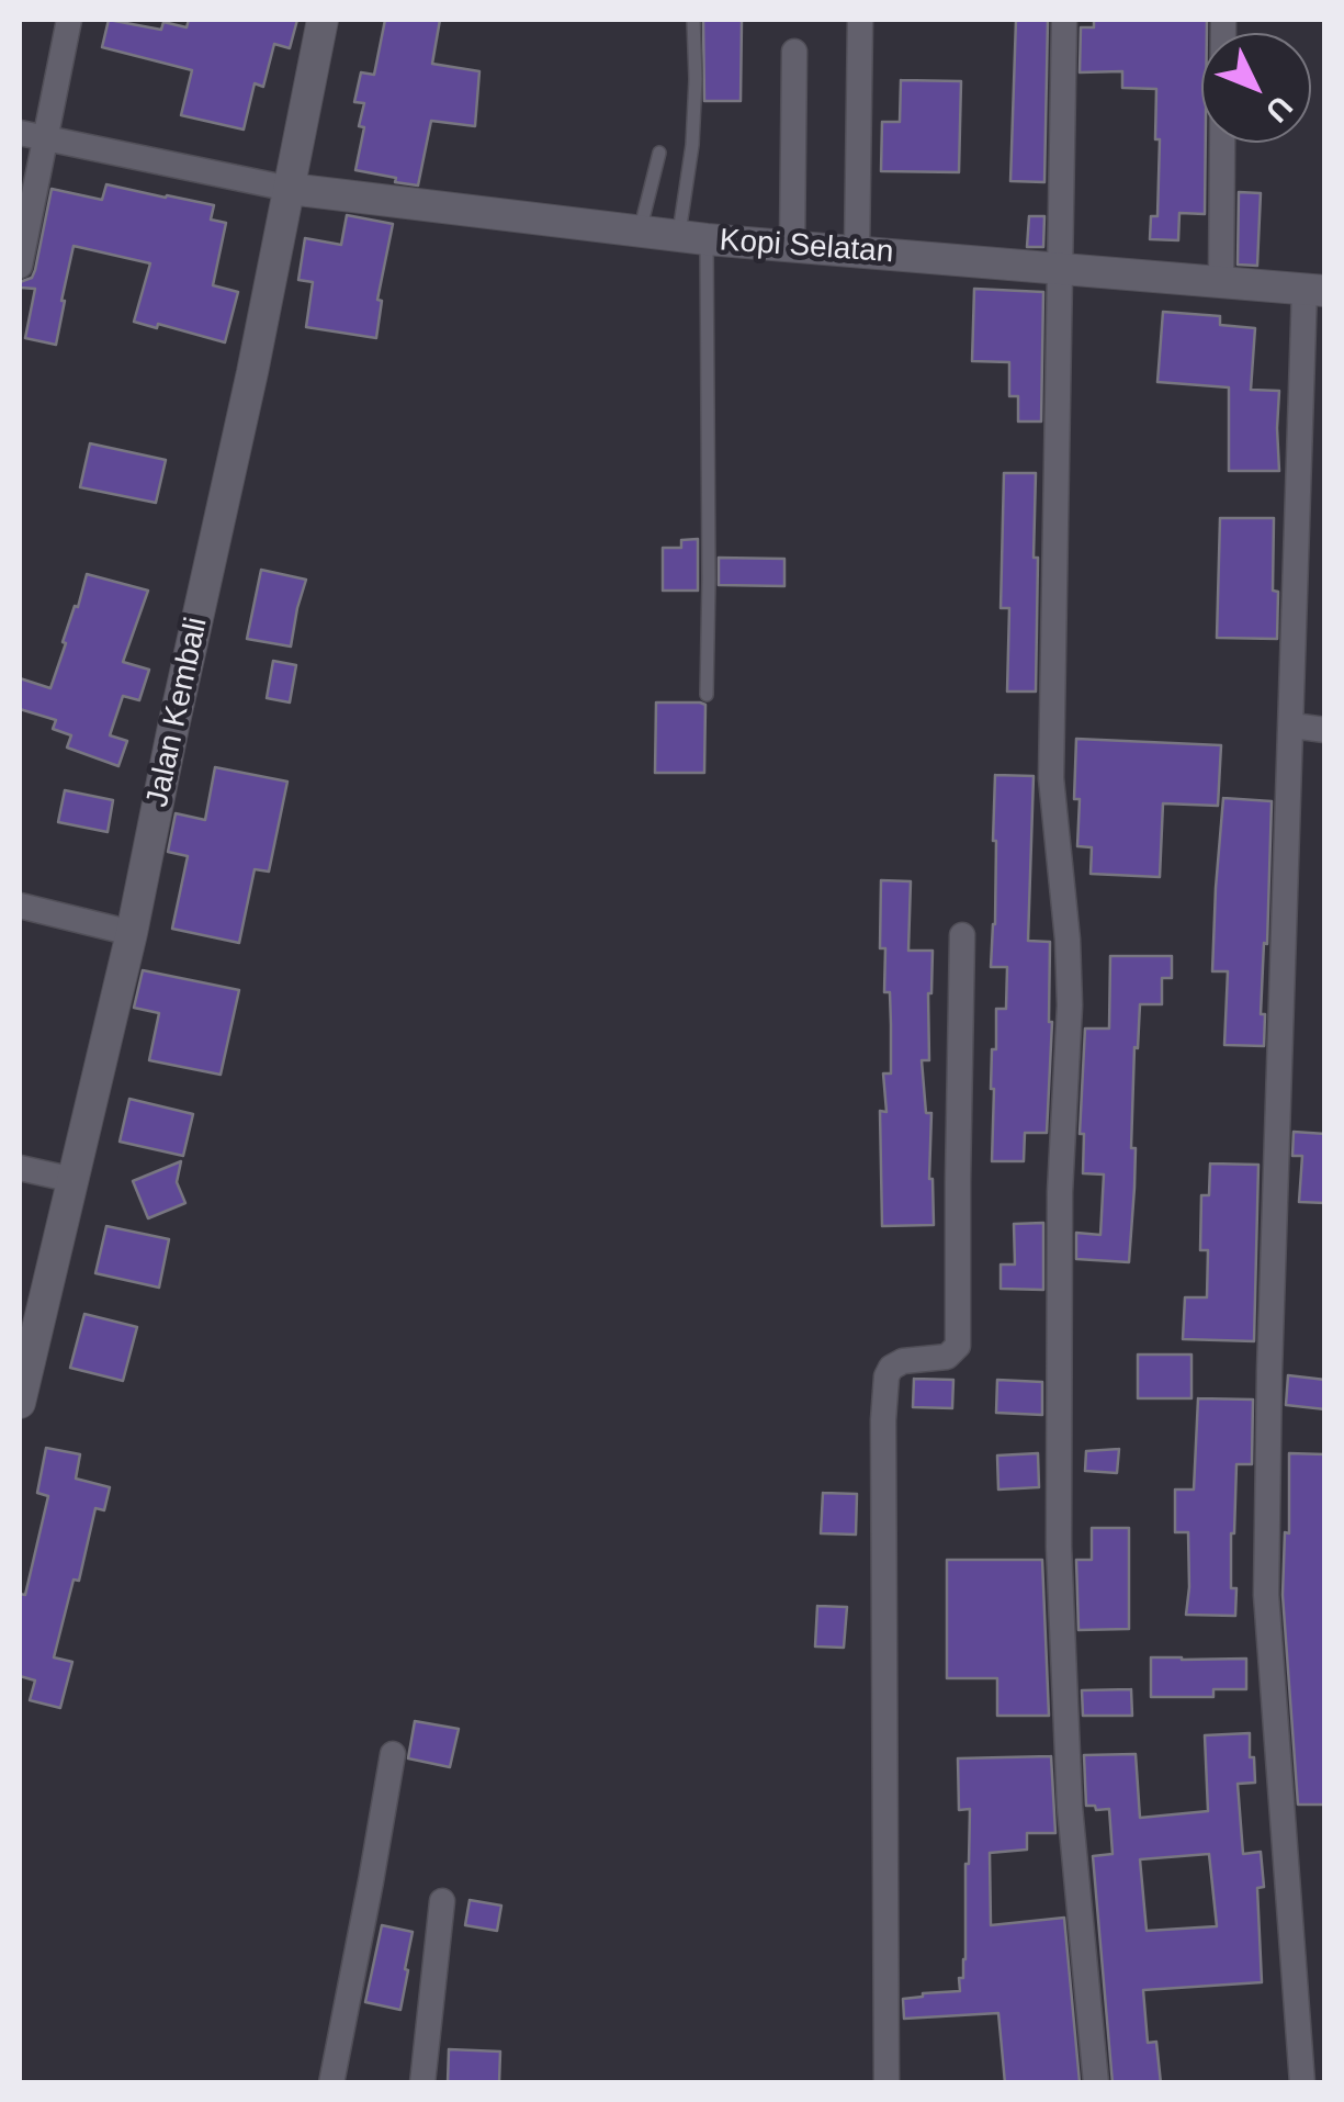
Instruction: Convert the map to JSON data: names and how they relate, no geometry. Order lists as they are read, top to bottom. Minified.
{"streets":{"street":["Kopi Selatan","Jalan Kembali"]},"crossings":[["Kopi Selatan","Jalan Kembali"]],"north":"bottom right"}
